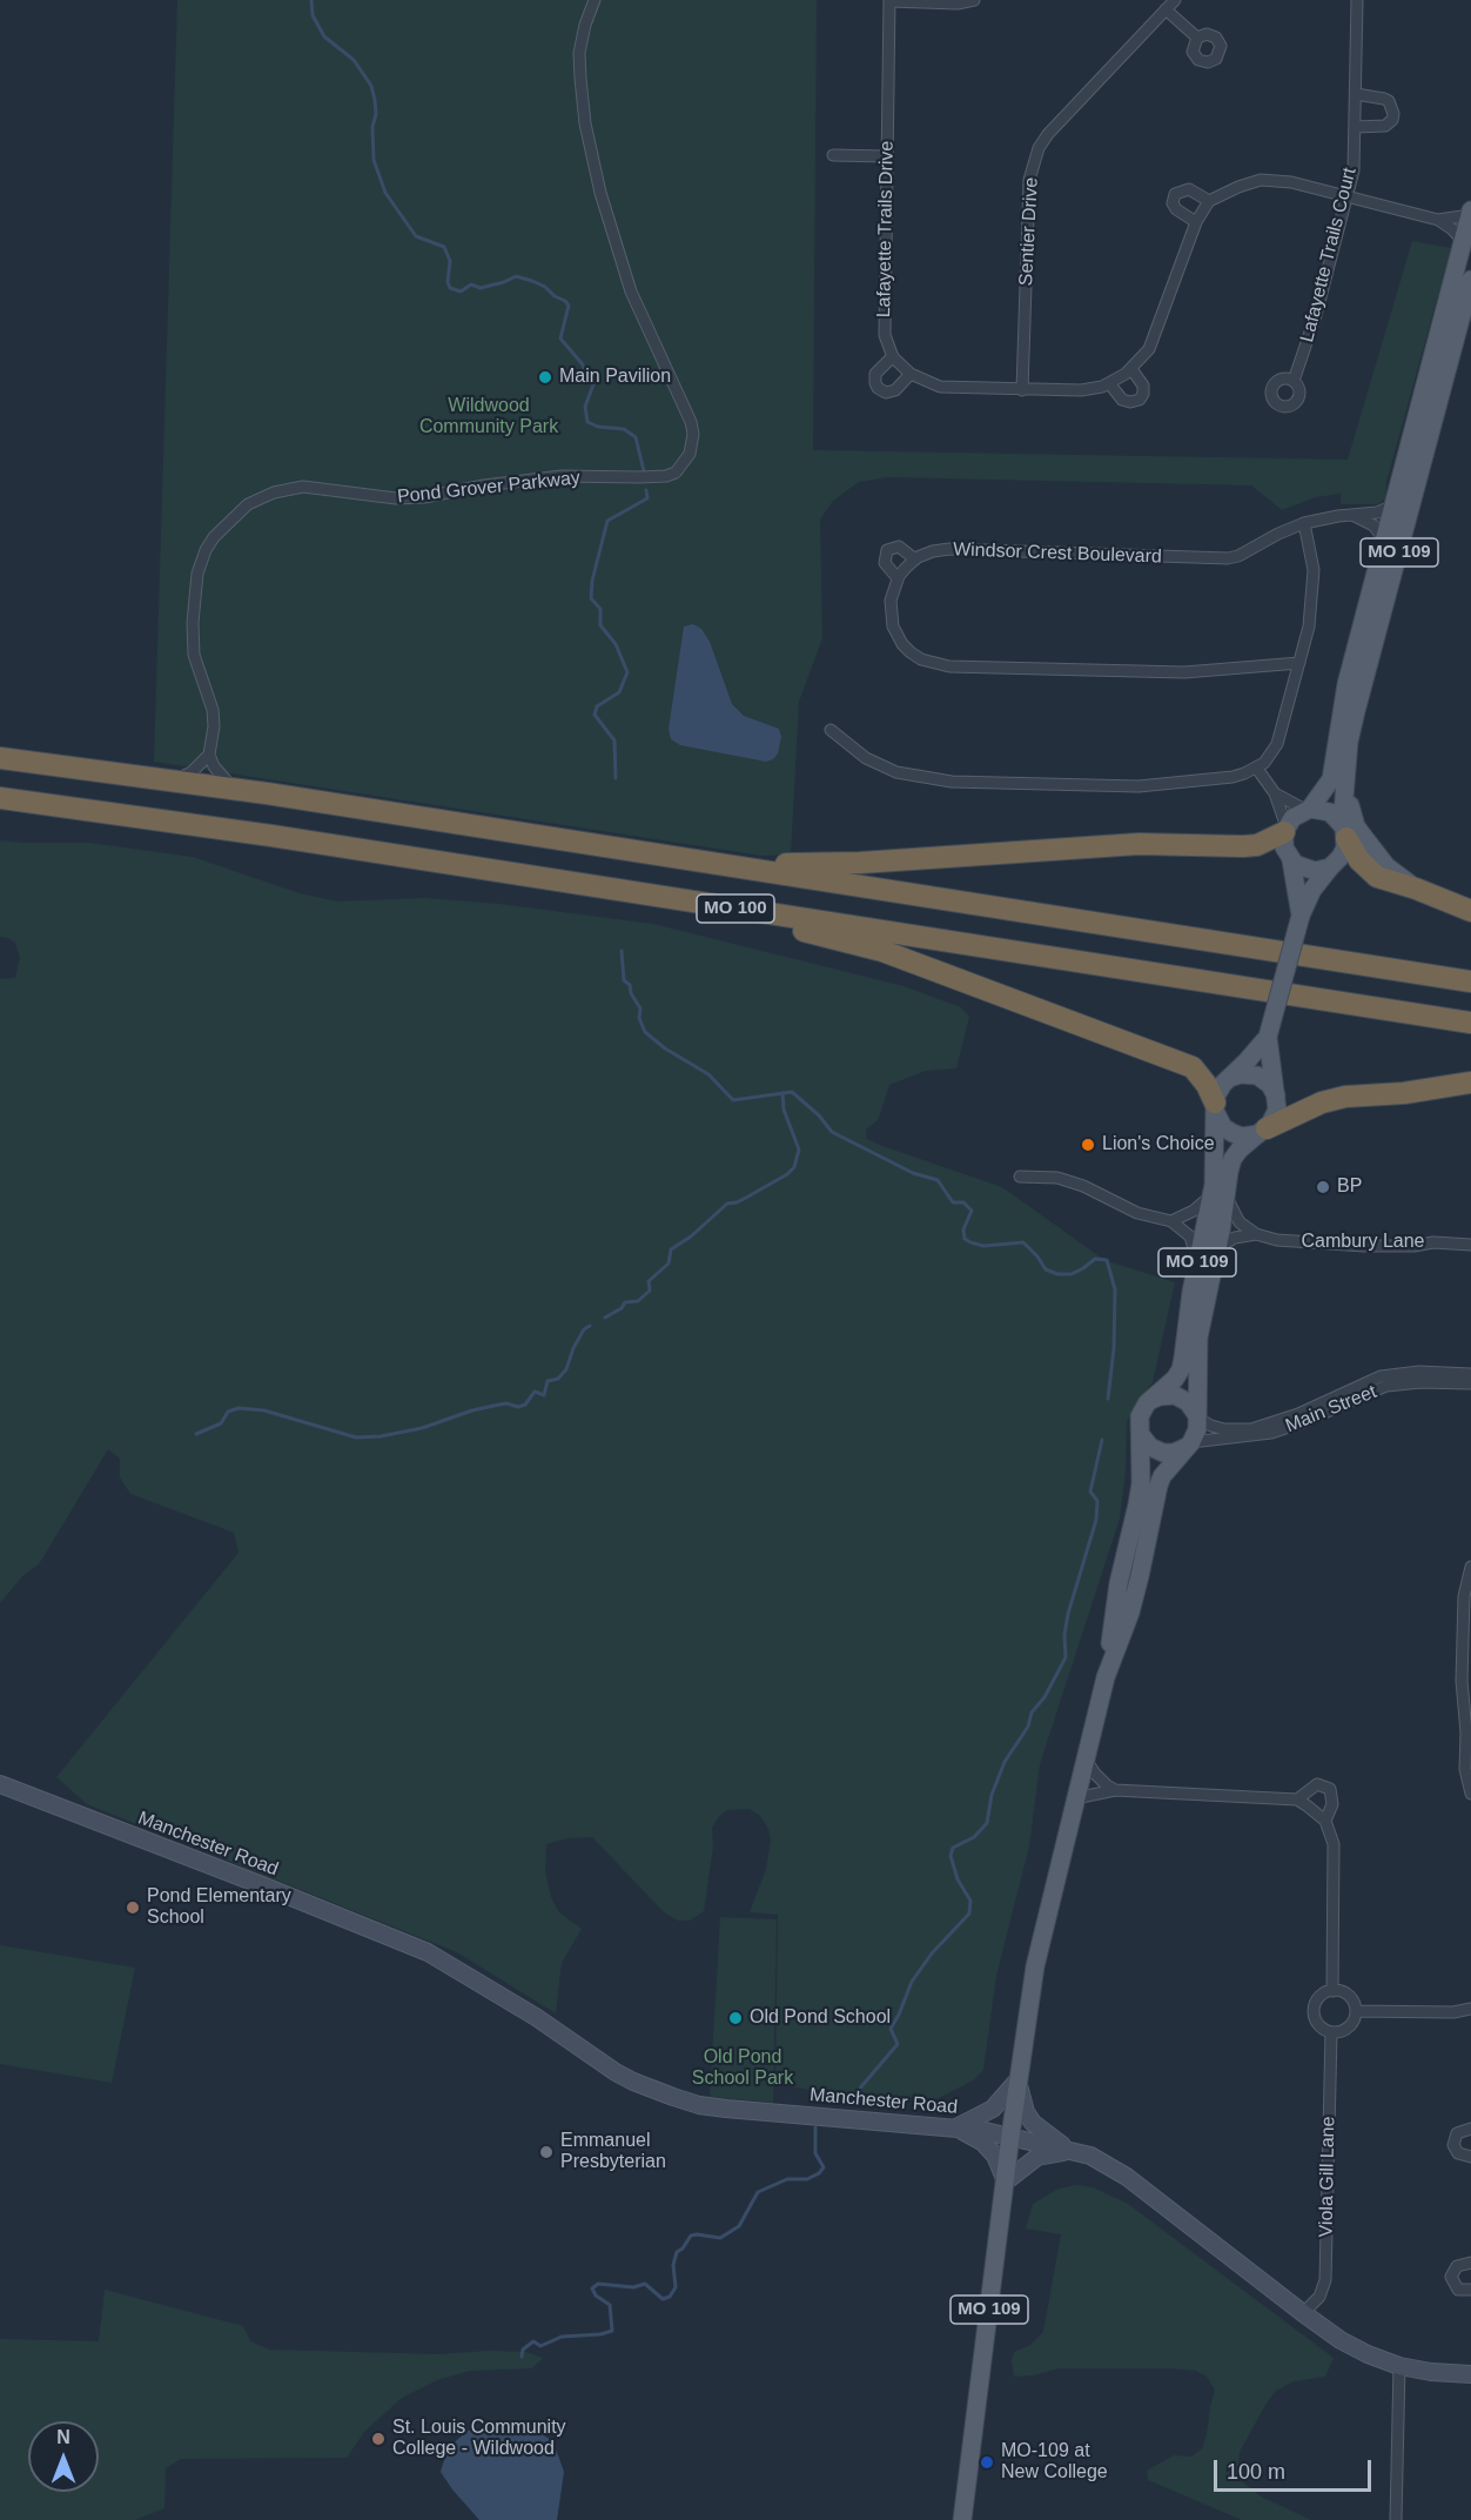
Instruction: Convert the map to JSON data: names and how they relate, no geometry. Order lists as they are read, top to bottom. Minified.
{"streets":{"highway":["MO 100"],"main road":["MO 109"],"street":["Lafayette Trails Drive","Sentier Drive","Lafayette Trails Court","Pond Grover Parkway","Windsor Crest Boulevard","Cambury Lane","Main Street","Manchester Road","Viola Gill Lane"]},"crossings":[["MO 109","Windsor Crest Boulevard"],["MO 109","Cambury Lane"],["MO 109","Main Street"],["MO 109","Manchester Road"],["Manchester Road","Viola Gill Lane"]],"parks":["Wildwood Community Park","Old Pond School Park"],"places":["Main Pavilion","Lion's Choice","BP","Pond Elementary School","Old Pond School","Emmanuel Presbyterian","St. Louis Community College - Wildwood","MO-109 at New College"],"scale_bar":"100 m","north":"top"}
